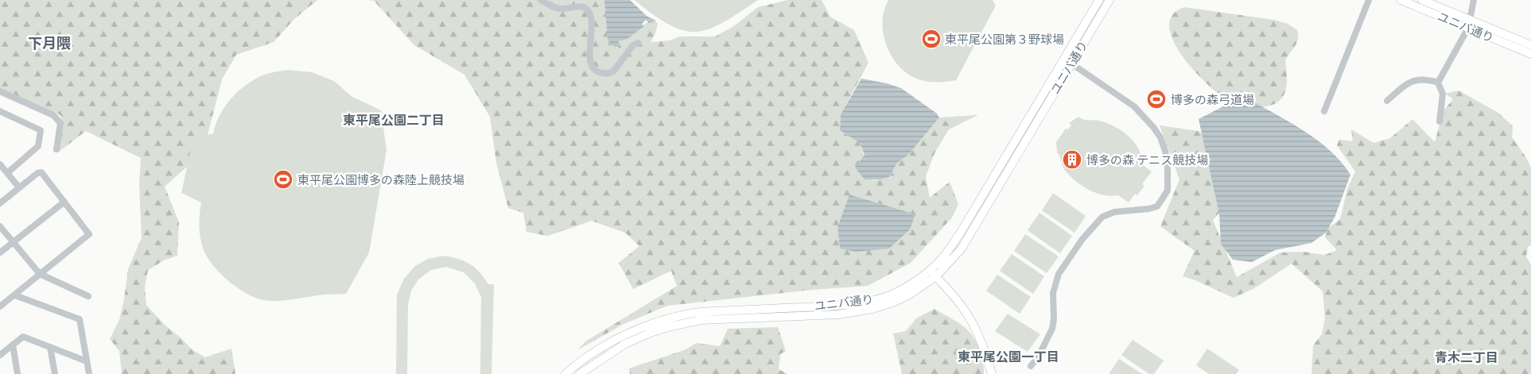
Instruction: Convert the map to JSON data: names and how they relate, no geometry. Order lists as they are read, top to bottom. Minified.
{"streets":{"street":["ユニバ通り"]},"districts":["下月隈","東平尾公園二丁目","東平尾公園一丁目","青木二丁目"],"places":{"sports":["東平尾公園第３野球場","博多の森弓道場","東平尾公園博多の森陸上競技場"],"building":["博多の森 テニス競技場"]}}
